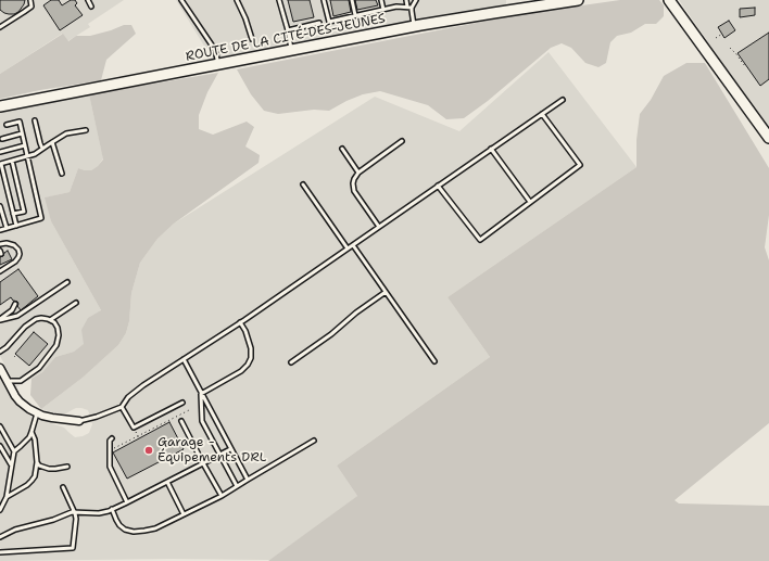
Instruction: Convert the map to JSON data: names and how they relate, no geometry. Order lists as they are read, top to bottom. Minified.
{"streets":{"main road":["ROUTE DE LA CITÉ-DES-JEUNES"]},"places":["Garage - Équipements DRL"]}
